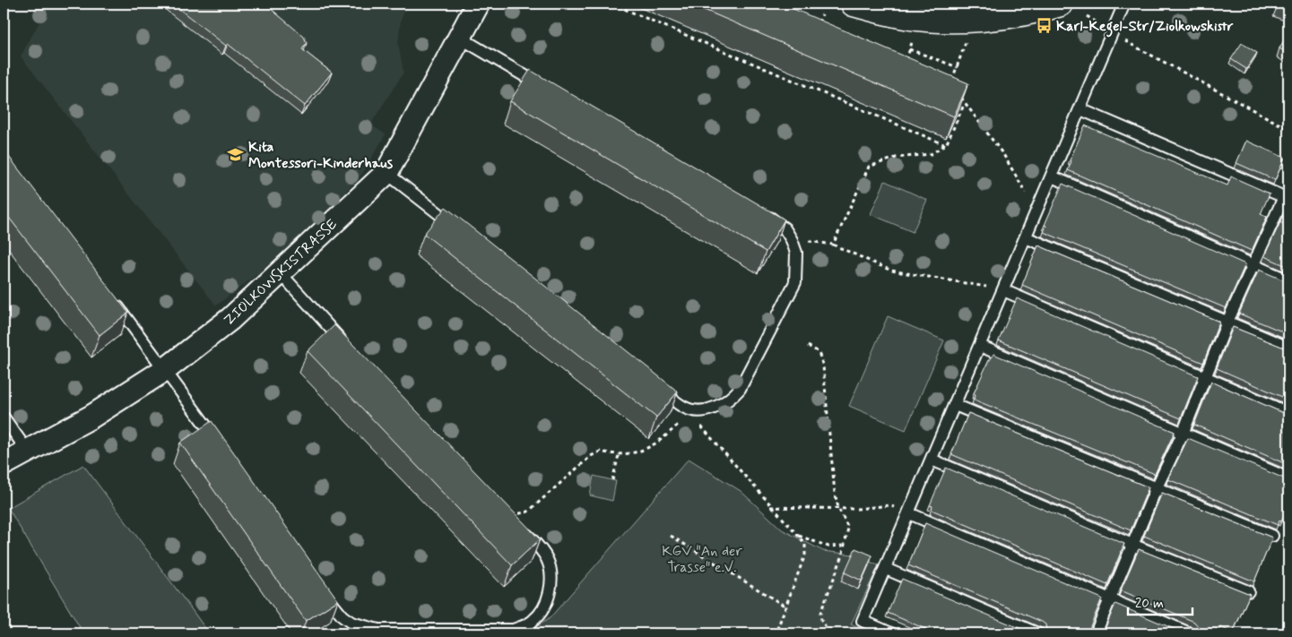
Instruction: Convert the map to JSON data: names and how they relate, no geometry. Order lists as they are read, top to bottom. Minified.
{"streets":{"street":["ZIOLKOWSKISTRASSE"]},"parks":["KGV \"An der Trasse\" e.V."],"places":{"bus stop":["Karl-Kegel-Str/Ziolkowskistr"],"school or university":["Kita Montessori-Kinderhaus"]},"scale_bar":"20 m"}
